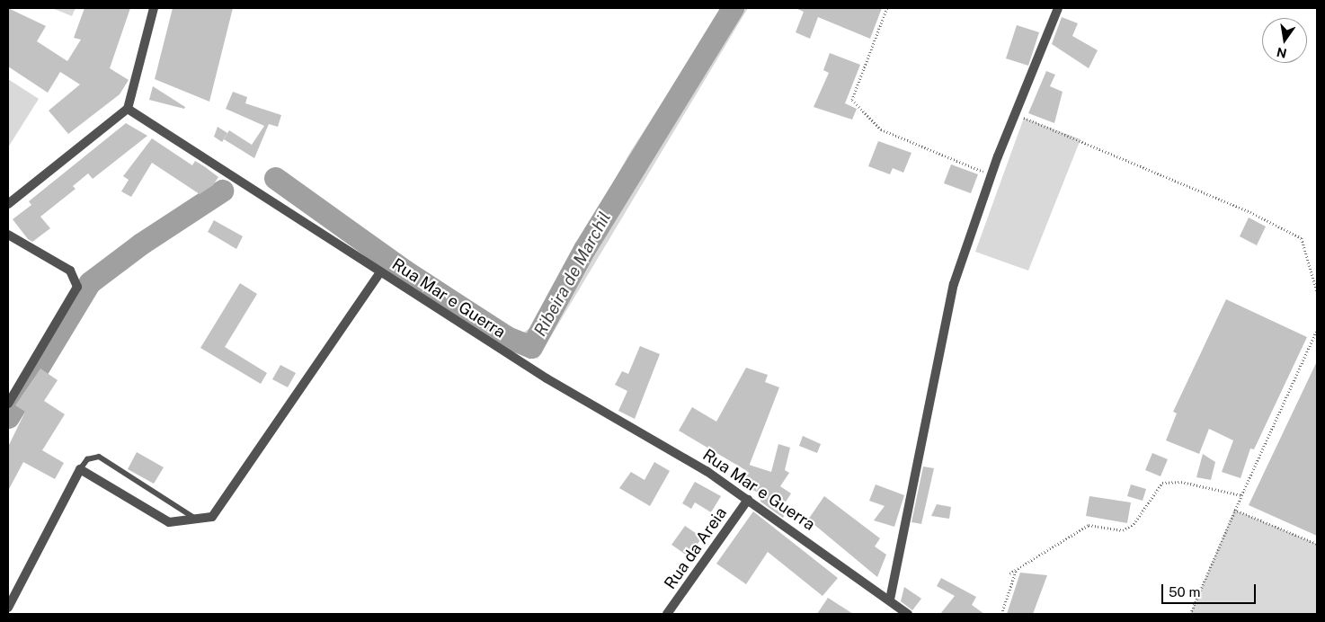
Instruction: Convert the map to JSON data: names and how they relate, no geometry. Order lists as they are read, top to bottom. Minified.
{"streets":{"street":["Rua Mar e Guerra","Rua da Areia"]},"crossings":[["Rua Mar e Guerra","Rua da Areia"]],"water":["Ribeira de Marchil"],"scale_bar":"50 m","north":"bottom"}
